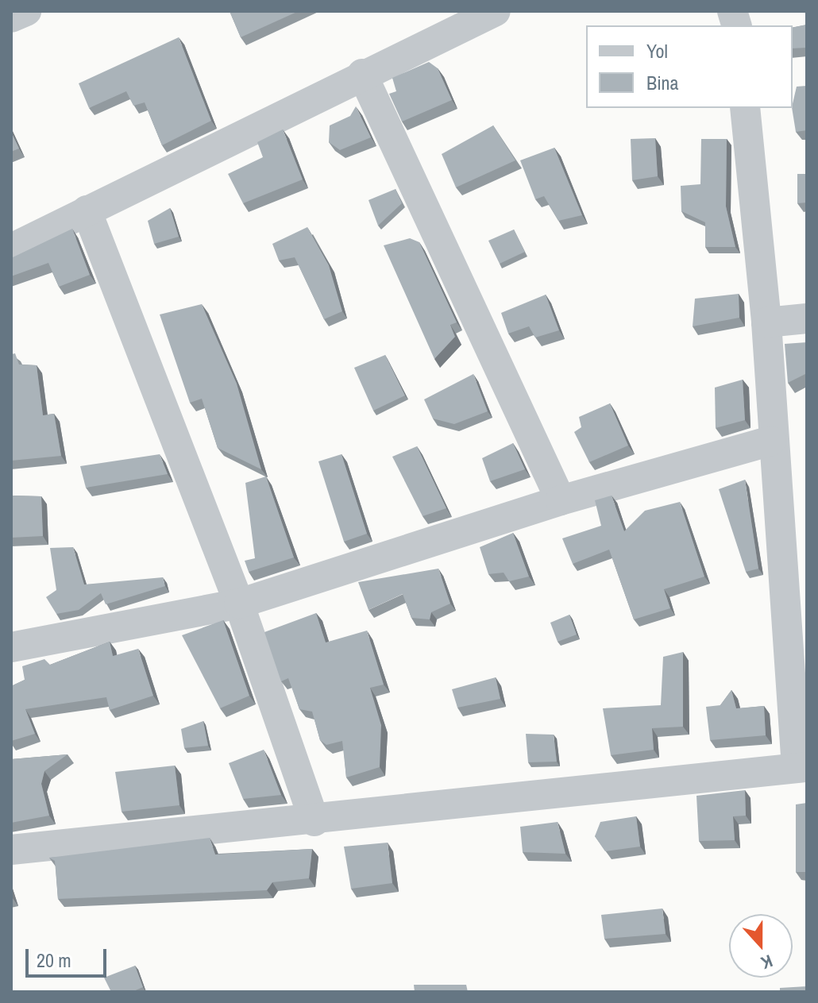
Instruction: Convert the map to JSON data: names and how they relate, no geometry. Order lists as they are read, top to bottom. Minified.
{"legend":["Yol","Bina"],"scale_bar":"20 m","north":"bottom"}
